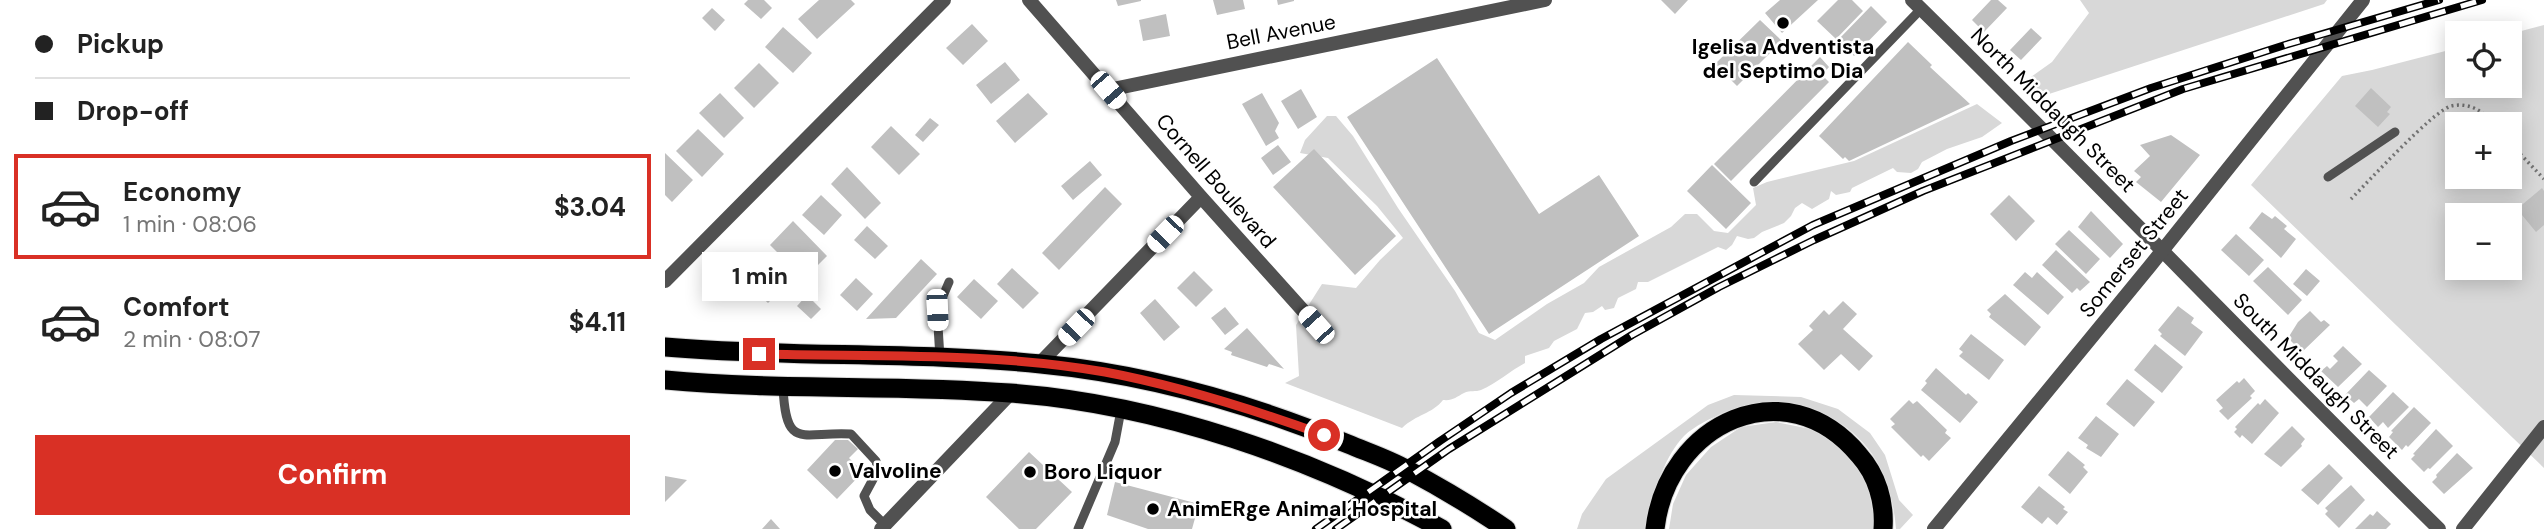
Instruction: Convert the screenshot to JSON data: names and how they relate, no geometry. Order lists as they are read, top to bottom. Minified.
{"streets":{"street":["Bell Avenue","North Middaugh Street","Cornell Boulevard","Somerset Street","South Middaugh Street"]},"crossings":[["Bell Avenue","Cornell Boulevard"],["North Middaugh Street","Somerset Street"],["North Middaugh Street","South Middaugh Street"],["Somerset Street","South Middaugh Street"]],"places":["Igelisa Adventista del Septimo Dia","Valvoline","Boro Liquor","AnimERge Animal Hospital"],"page":{"banner":["Pickup","Drop-off"],"map_buttons":["+","−"],"list":[{"name":"Economy","note":"1 min · 08:06","value":"$3.04"},{"name":"Comfort","note":"2 min · 08:07","value":"$4.11"}],"bubble":"1 min","buttons":"Confirm"}}
